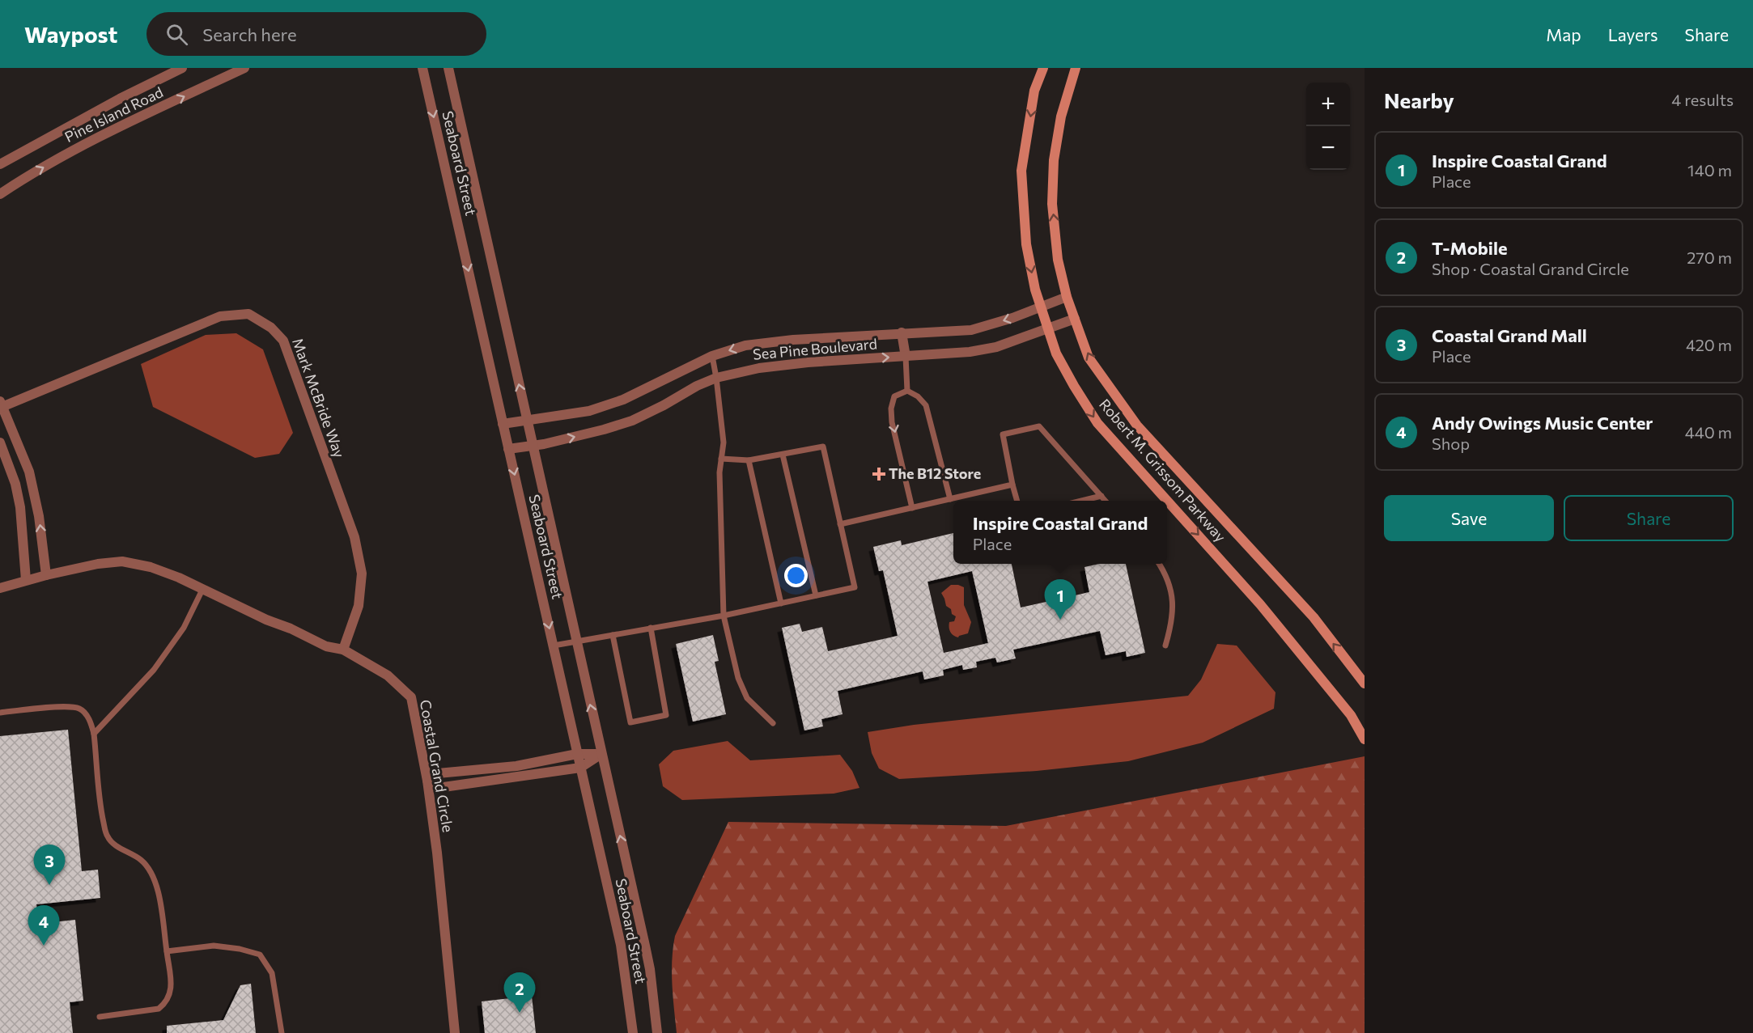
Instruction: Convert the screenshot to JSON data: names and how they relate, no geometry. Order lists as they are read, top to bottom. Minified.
{"streets":{"main road":["Robert M. Grissom Parkway"],"street":["Pine Island Road","Seaboard Street","Sea Pine Boulevard","Mark McBride Way","Coastal Grand Circle"]},"crossings":[["Seaboard Street","Sea Pine Boulevard"],["Sea Pine Boulevard","Robert M. Grissom Parkway"],["Mark McBride Way","Coastal Grand Circle"]],"places":{"health":["The B12 Store"]},"page":{"header":"Waypost","search":"Search here","nav":["Map","Layers","Share"],"heading":["Nearby","4 results"],"map_buttons":["+","−"],"list":[{"mark":"1","name":"Inspire Coastal Grand","note":"Place","value":"140 m"},{"mark":"2","name":"T-Mobile","note":"Shop · Coastal Grand Circle","value":"270 m"},{"mark":"3","name":"Coastal Grand Mall","note":"Place","value":"420 m"},{"mark":"4","name":"Andy Owings Music Center","note":"Shop","value":"440 m"}],"buttons":["Save","Share"],"popup":["Inspire Coastal Grand","Place"],"pins":["1","3","4","2"]}}
